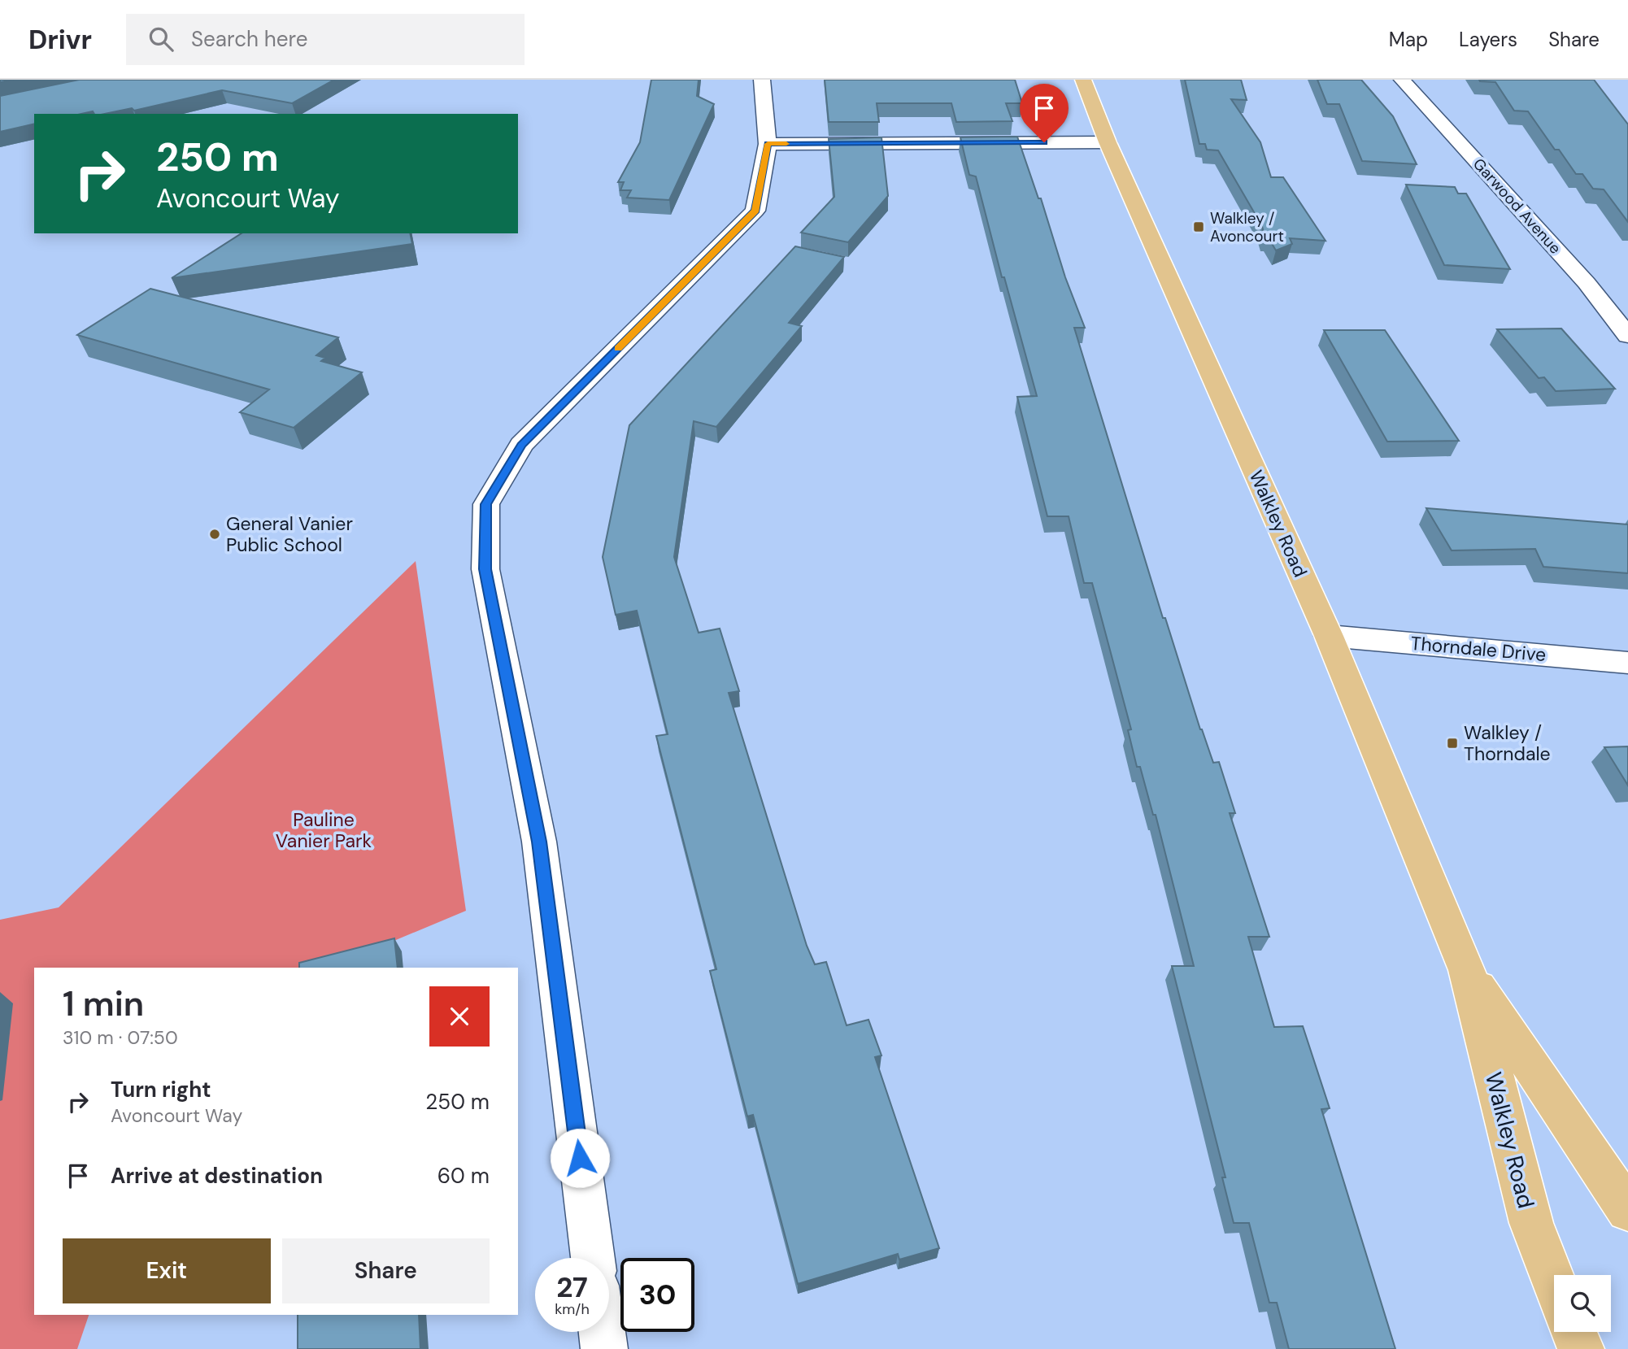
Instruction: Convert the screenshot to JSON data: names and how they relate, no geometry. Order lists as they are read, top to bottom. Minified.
{"streets":{"main road":["Walkley Road"],"street":["Garwood Avenue","Thorndale Drive"]},"crossings":[["Walkley Road","Thorndale Drive"]],"parks":["Pauline Vanier Park"],"places":{"transit":["Walkley / Avoncourt","Walkley / Thorndale"],"other":["General Vanier Public School"]},"page":{"header":"Drivr","search":"Search here","nav":["Map","Layers","Share"],"turn":["250 m","Avoncourt Way"],"heading":["1 min","310 m · 07:50"],"list":[{"name":"Turn right","note":"Avoncourt Way","value":"250 m"},{"name":"Arrive at destination","value":"60 m"}],"buttons":["Exit","Share"],"speed":"27 km/h","limit":"30"}}
